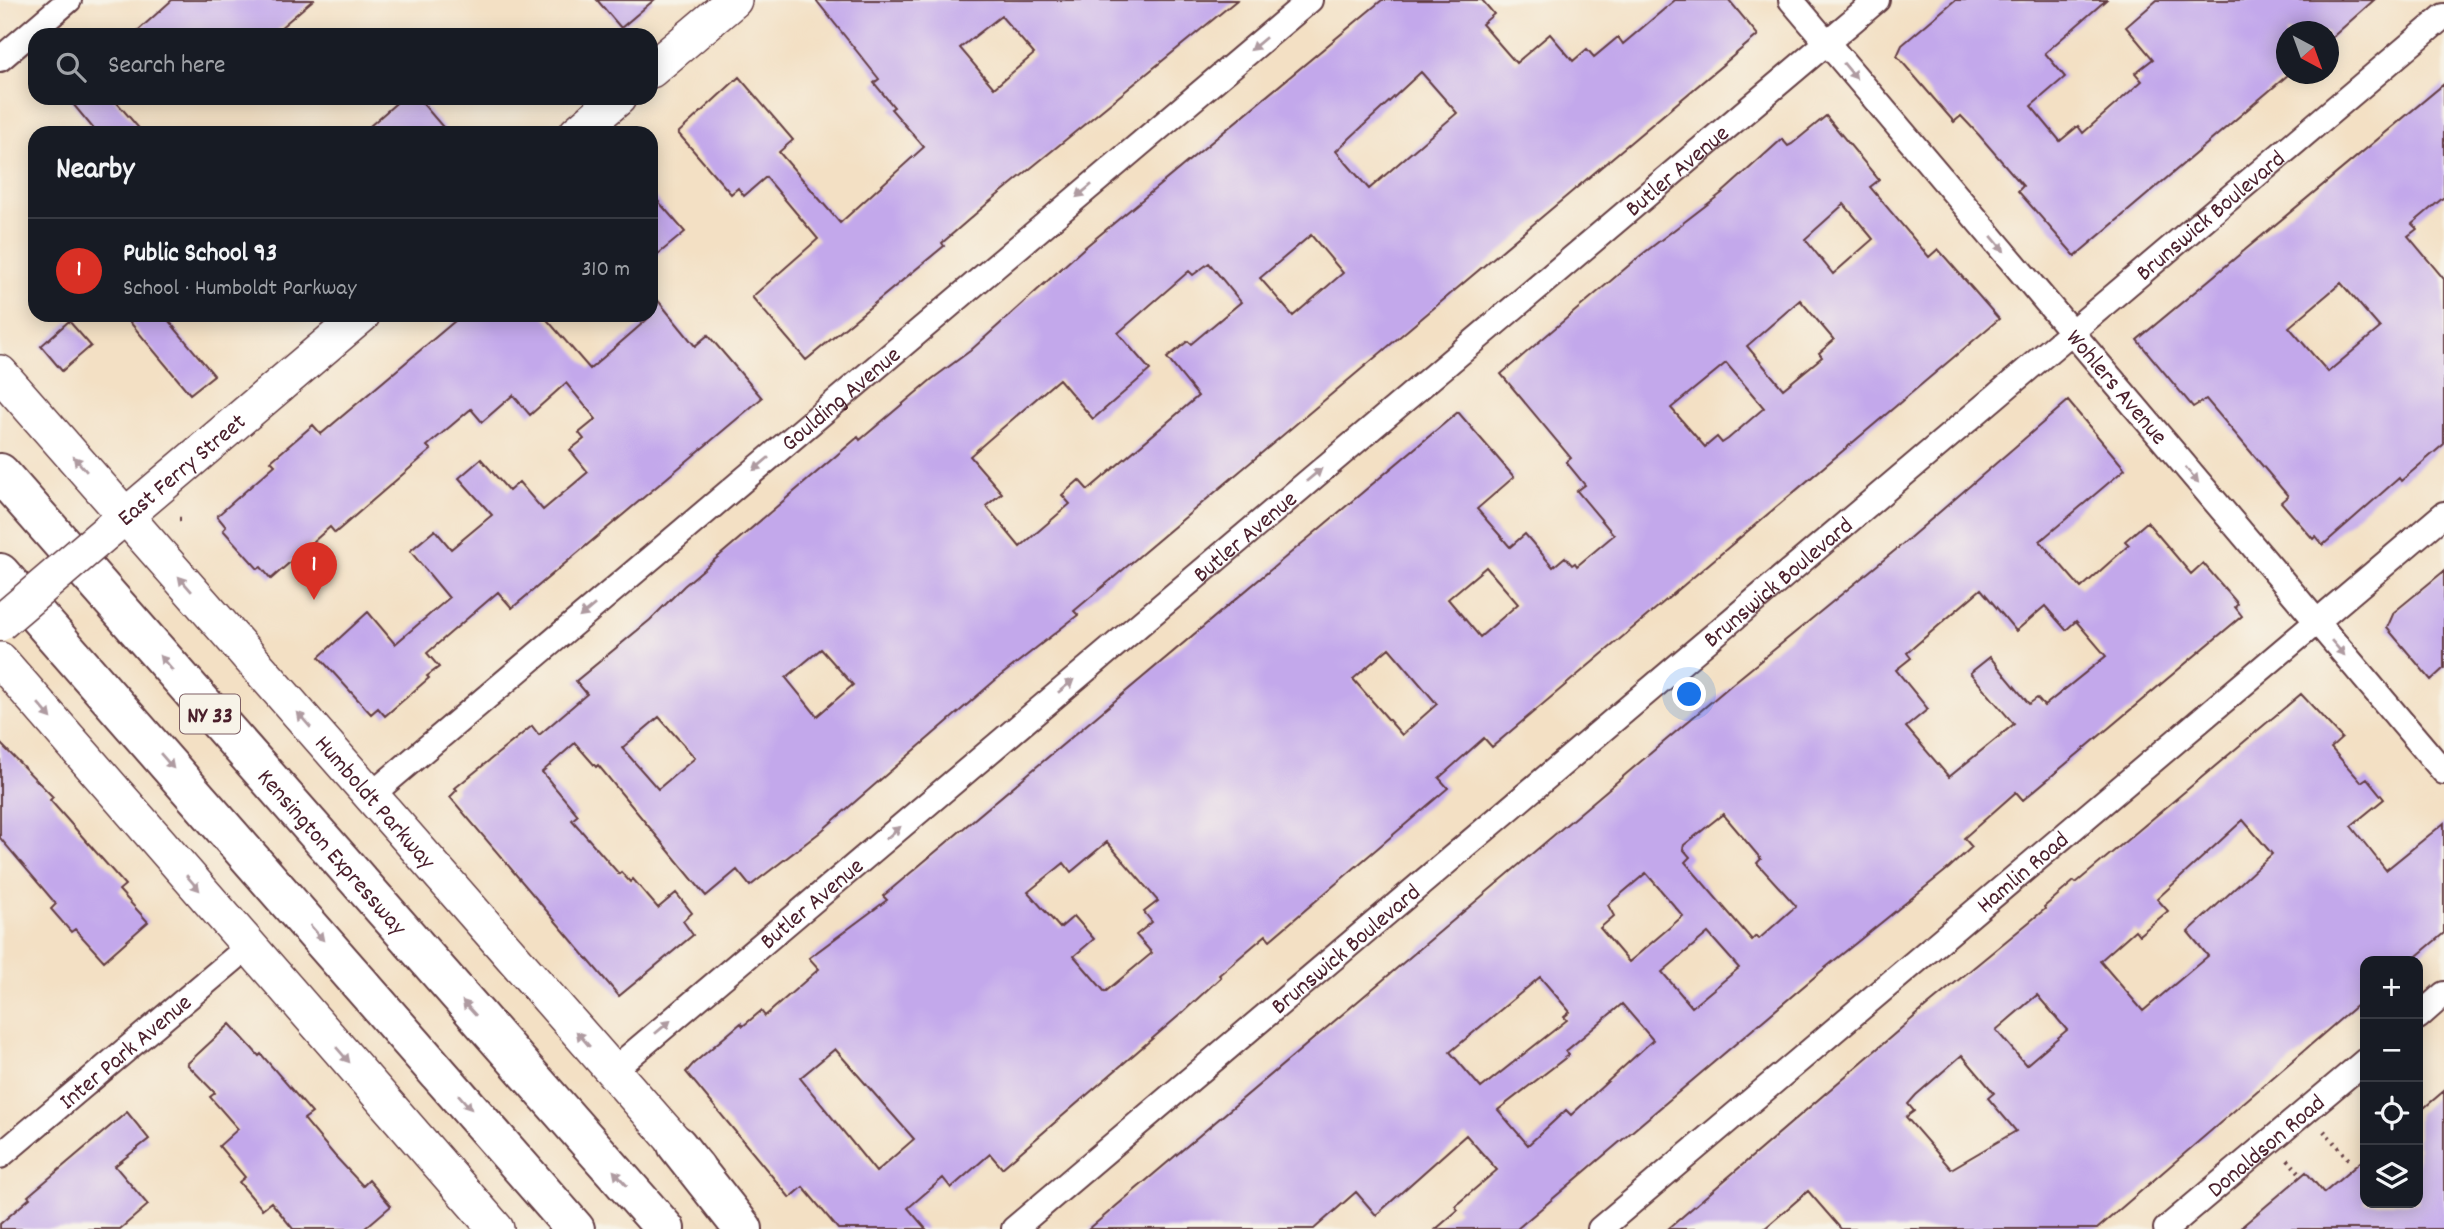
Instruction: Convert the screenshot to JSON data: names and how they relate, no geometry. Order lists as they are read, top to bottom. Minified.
{"streets":{"highway":["NY 33","Kensington Expressway"],"street":["Butler Avenue","Brunswick Boulevard","Wohlers Avenue","Goulding Avenue","East Ferry Street","Humboldt Parkway","Hamlin Road","Inter Park Avenue","Donaldson Road"]},"crossings":[["Butler Avenue","Wohlers Avenue"],["Butler Avenue","Humboldt Parkway"],["Brunswick Boulevard","Wohlers Avenue"],["Wohlers Avenue","Hamlin Road"],["Goulding Avenue","Humboldt Parkway"],["East Ferry Street","Humboldt Parkway"]],"one_way":["Butler Avenue","Wohlers Avenue","Goulding Avenue"],"north":"bottom right","page":{"search":"Search here","heading":"Nearby","list":[{"mark":"1","name":"Public School 93","note":"School · Humboldt Parkway","value":"310 m"}],"pins":"1","map_buttons":["+","−"]}}
